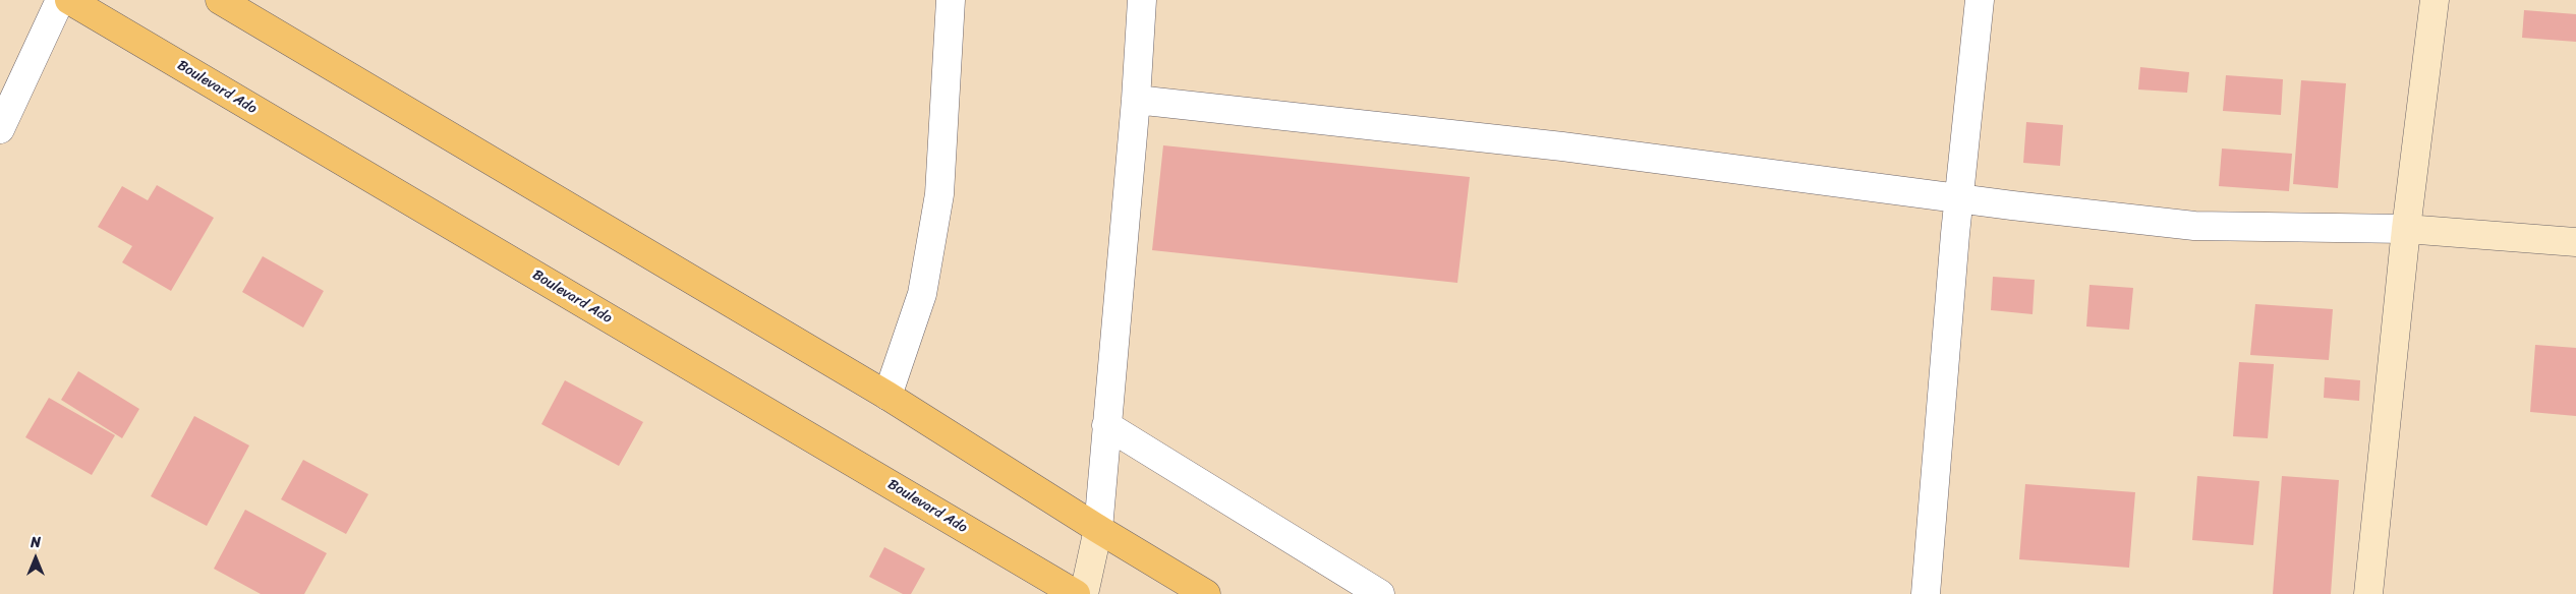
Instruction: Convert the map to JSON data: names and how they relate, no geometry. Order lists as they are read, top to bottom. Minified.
{"streets":{"main road":["Boulevard Ado"]},"north":"top"}
